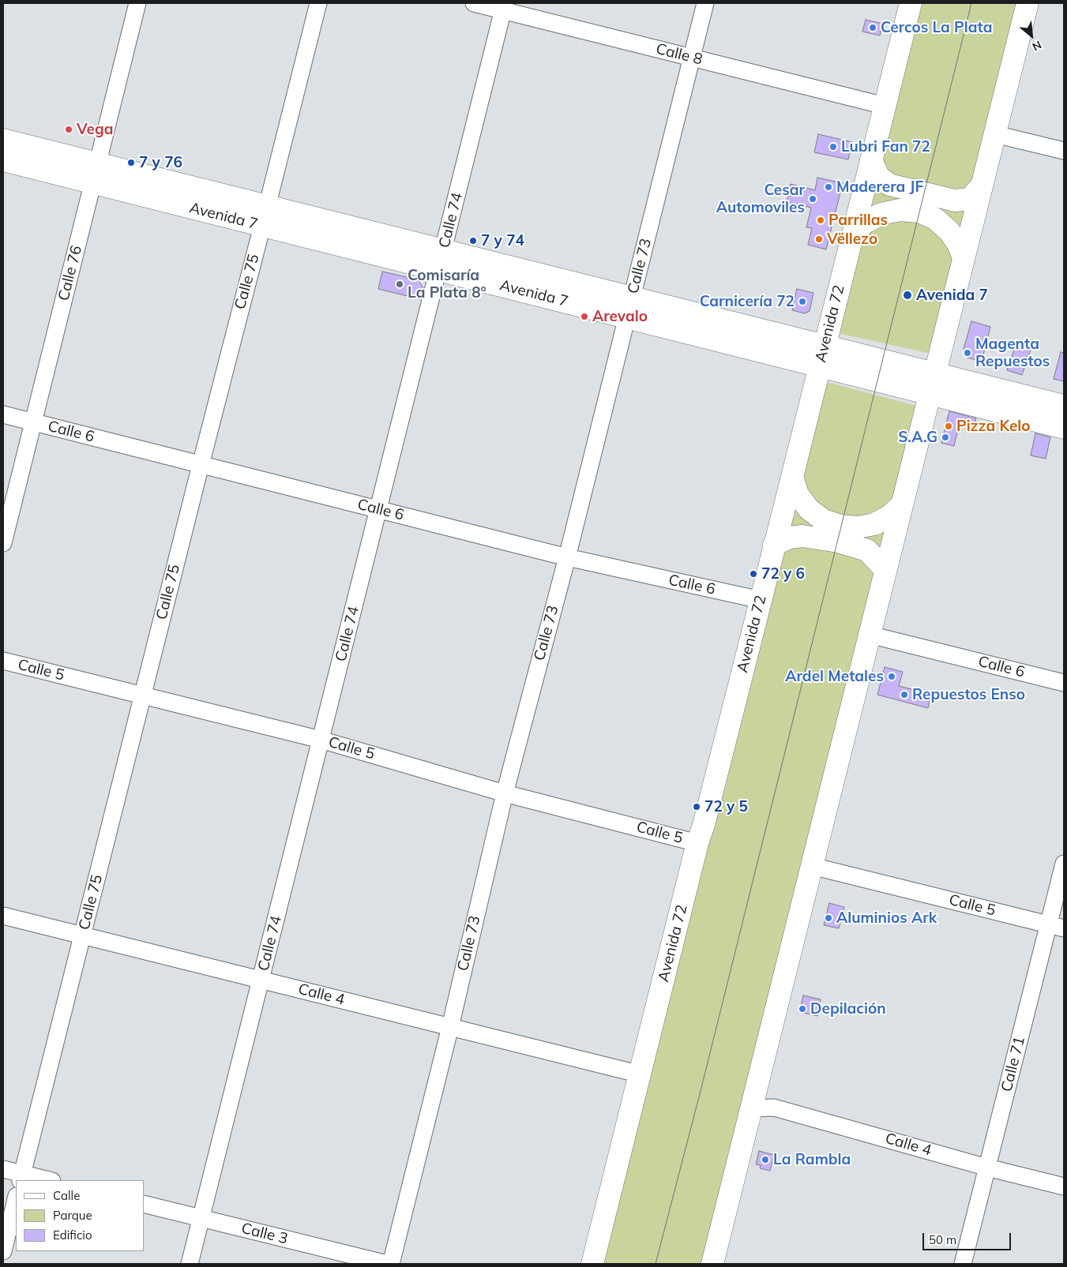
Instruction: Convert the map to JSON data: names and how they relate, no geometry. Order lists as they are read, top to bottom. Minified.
{"streets":{"main road":["Avenida 7","Avenida 72"],"street":["Calle 8","Calle 74","Calle 73","Calle 76","Calle 75","Calle 6","Calle 5","Calle 4","Calle 71","Calle 3"]},"crossings":[["Calle 8","Calle 74"],["Calle 8","Calle 73"],["Calle 8","Avenida 72"],["Avenida 7","Calle 74"],["Avenida 7","Calle 73"],["Avenida 7","Calle 76"],["Avenida 7","Calle 75"],["Avenida 7","Avenida 72"],["Calle 74","Calle 6"],["Calle 74","Calle 5"],["Calle 74","Calle 4"],["Calle 74","Calle 3"],["Calle 73","Calle 6"],["Calle 73","Calle 5"],["Calle 73","Calle 4"],["Calle 76","Calle 6"],["Calle 75","Calle 6"],["Calle 75","Calle 5"],["Calle 75","Calle 4"],["Avenida 72","Calle 6"],["Avenida 72","Calle 5"],["Avenida 72","Calle 4"],["Calle 5","Calle 71"],["Calle 4","Calle 71"]],"places":["Cercos La Plata","Vega","Lubri Fan 72","7 y 76","Maderera JF","Cesar Automoviles","Parrillas","Vëllezo","7 y 74","Comisaría La Plata 8°","Avenida 7","Carnicería 72","Arevalo","Magenta Repuestos","Pizza Kelo","S.A.G","72 y 6","Ardel Metales","Repuestos Enso","72 y 5","Aluminios Ark","Depilación","La Rambla"],"legend":["Calle","Parque","Edificio"],"scale_bar":"50 m","north":"bottom right"}
